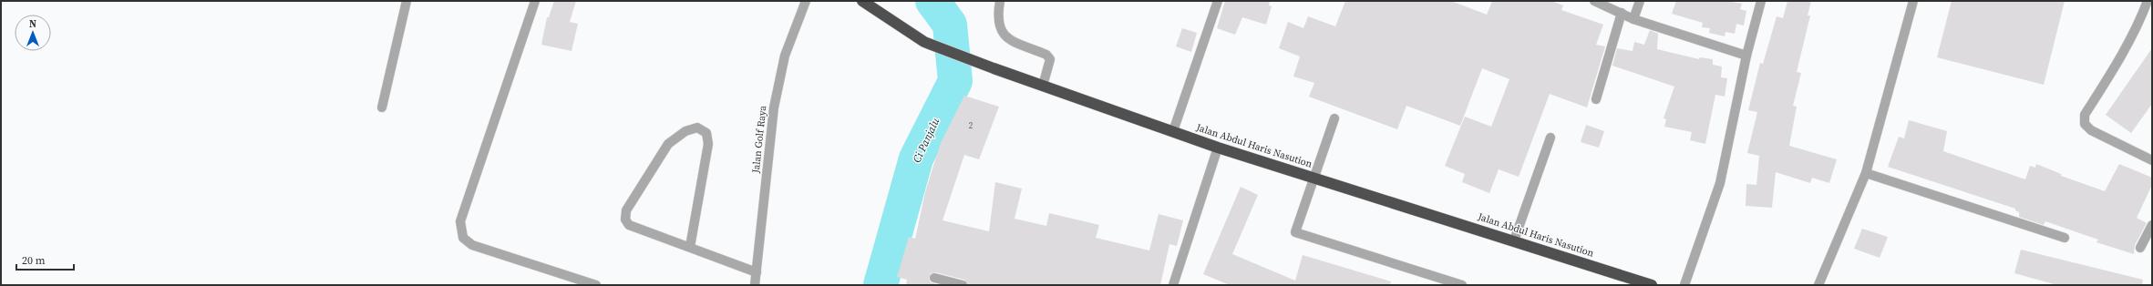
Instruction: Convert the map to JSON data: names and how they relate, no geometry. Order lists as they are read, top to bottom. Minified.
{"streets":{"highway":["Jalan Abdul Haris Nasution"],"street":["Jalan Golf Raya"]},"water":["Ci Panjalu"],"house_numbers":["2"],"scale_bar":"20 m","north":"top"}
